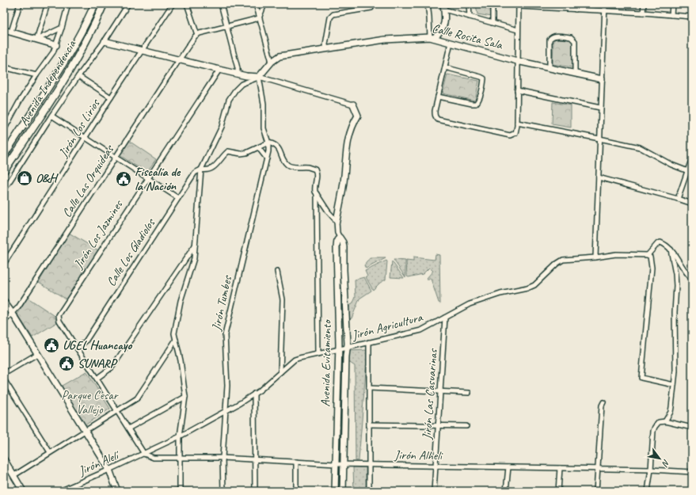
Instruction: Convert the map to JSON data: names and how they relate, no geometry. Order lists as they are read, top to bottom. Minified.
{"streets":{"main road":["Avenida Independencia"],"street":["Calle Rosita Sala","Jirón Los Lirios","Calle Las Orquideas","Jirón Los Jazmines","Calle Los Gladiolos","Jirón Tumbes","Jirón Agricultura","Avenida Evitamiento","Jirón Las Casuarinas","Jirón Alheli","Jirón Alelí"]},"crossings":[["Jirón Los Jazmines","Calle Los Gladiolos"],["Jirón Tumbes","Jirón Agricultura"],["Jirón Tumbes","Jirón Alheli"],["Jirón Agricultura","Avenida Evitamiento"],["Jirón Agricultura","Jirón Las Casuarinas"],["Jirón Agricultura","Jirón Alheli"],["Jirón Agricultura","Jirón Alelí"],["Avenida Evitamiento","Jirón Alheli"],["Jirón Las Casuarinas","Jirón Alheli"],["Jirón Alheli","Jirón Alelí"]],"parks":["Parque Cesar Vallejo"],"places":{"shop":["O&H"],"public building":["Fiscalía de la Nación","UGEL Huancayo","SUNARP"]},"north":"bottom right"}
